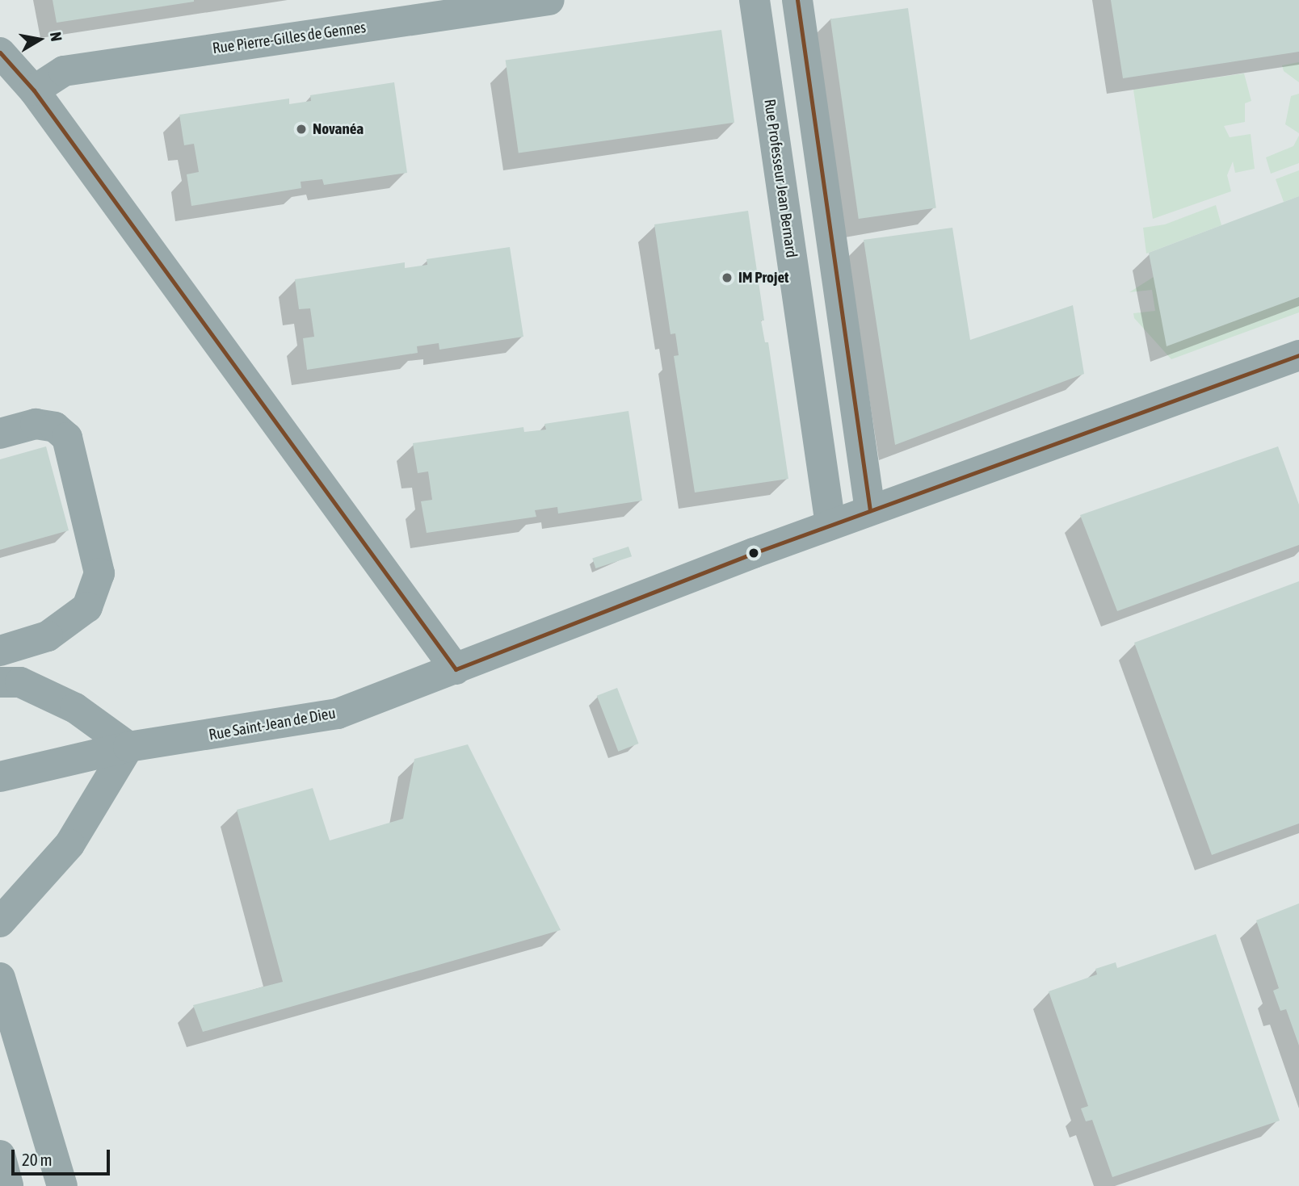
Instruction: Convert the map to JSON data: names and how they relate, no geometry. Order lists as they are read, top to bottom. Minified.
{"streets":{"street":["Rue Pierre-Gilles de Gennes","Rue Professeur Jean Bernard","Rue Saint-Jean de Dieu"]},"crossings":[["Rue Professeur Jean Bernard","Rue Saint-Jean de Dieu"]],"places":["Novanéa","IM Projet"],"scale_bar":"20 m","north":"right"}
